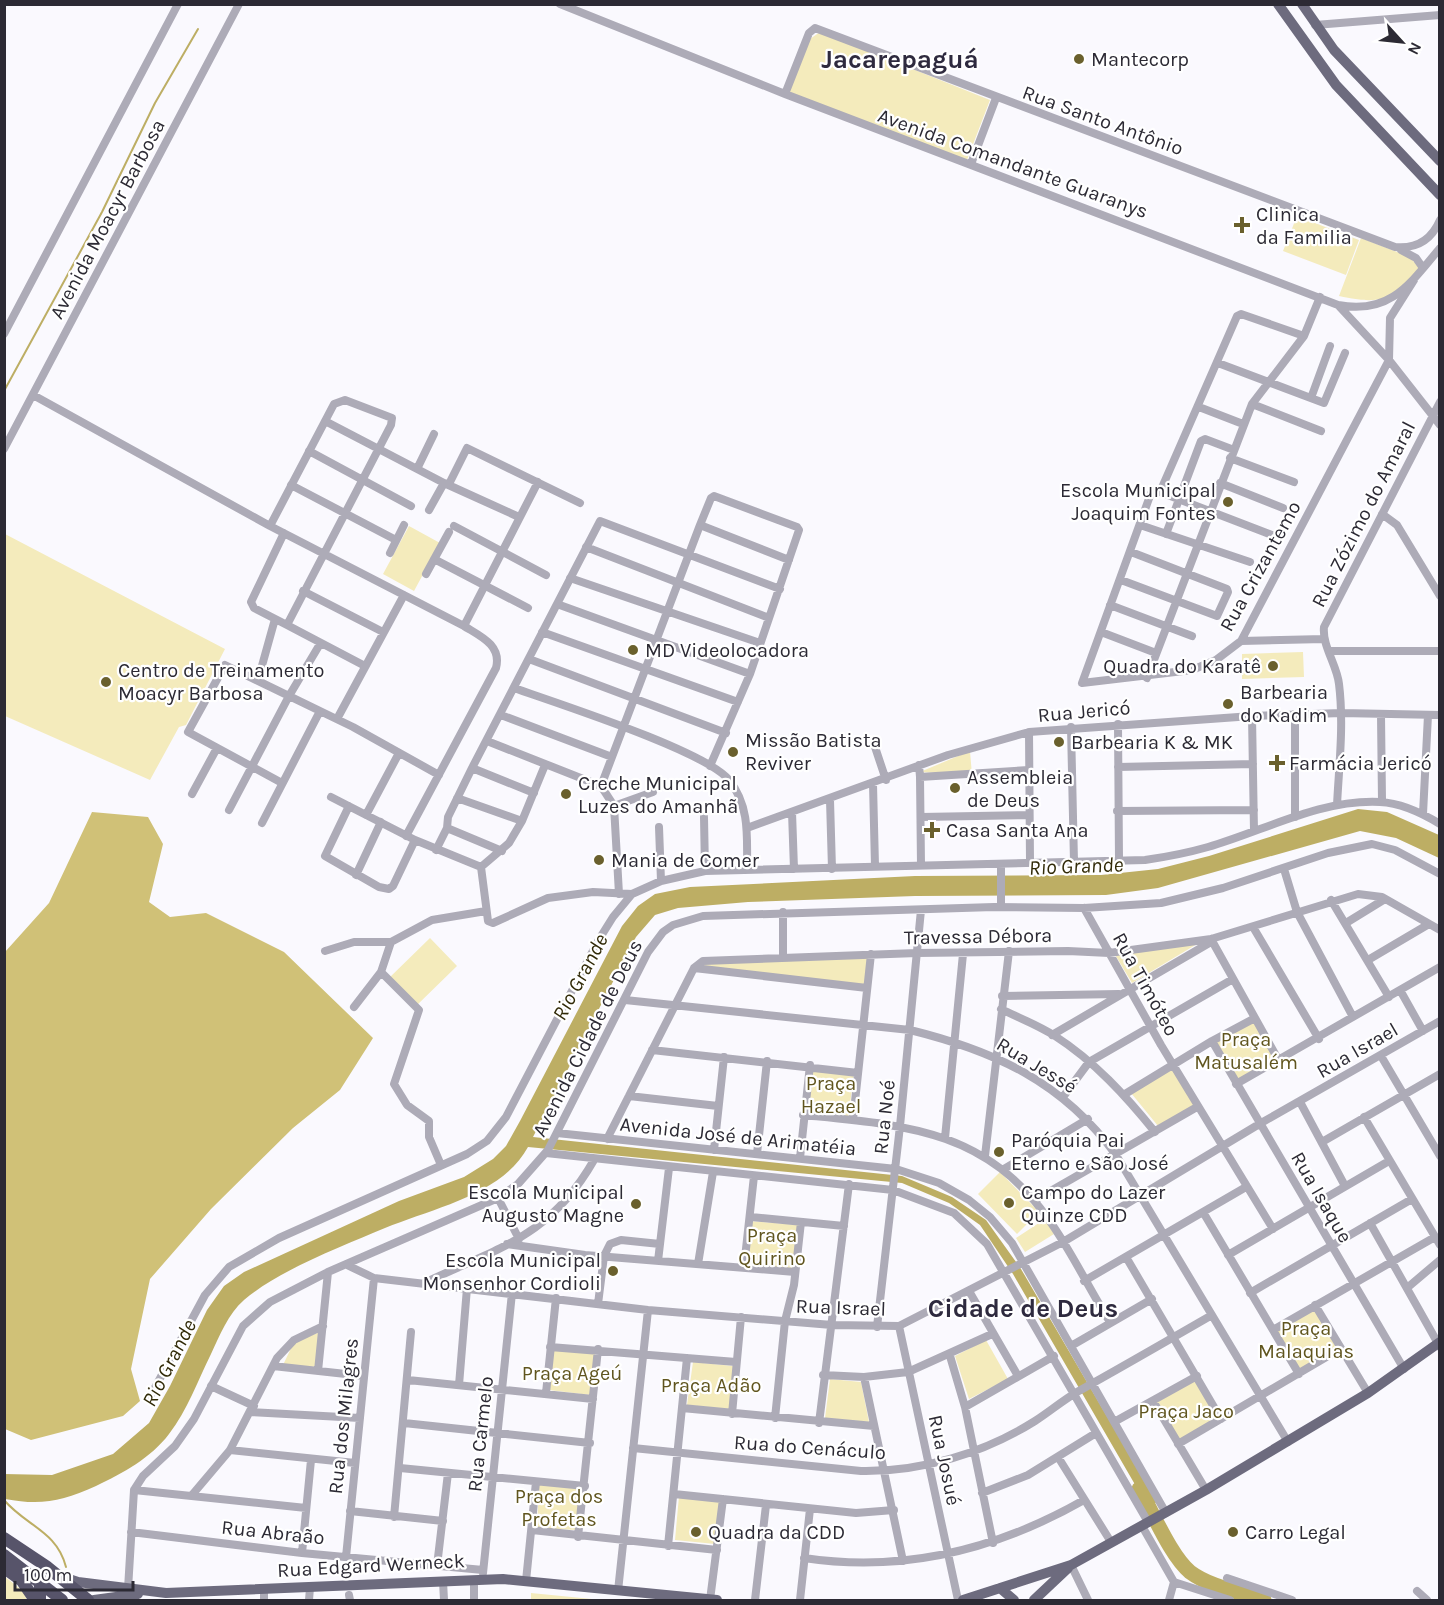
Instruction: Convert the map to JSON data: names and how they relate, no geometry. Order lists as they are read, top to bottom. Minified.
{"streets":{"highway":["Rua Edgard Werneck"],"street":["Rua Santo Antônio","Avenida Comandante Guaranys","Avenida Moacyr Barbosa","Rua Zózimo do Amaral","Rua Crizantemo","Rua Jericó","Travessa Débora","Rua Timóteo","Avenida Cidade de Deus","Rua Israel","Rua Jessé","Rua Noé","Avenida José de Arimatéia","Rua Isaque","Rua dos Milagres","Rua Carmelo","Rua do Cenáculo","Rua Josué","Rua Abraão"]},"crossings":[["Rua Santo Antônio","Avenida Comandante Guaranys"],["Rua Zózimo do Amaral","Rua Jericó"],["Travessa Débora","Rua Timóteo"],["Travessa Débora","Rua Noé"],["Rua Timóteo","Avenida Cidade de Deus"],["Rua Timóteo","Rua Israel"],["Avenida Cidade de Deus","Rua Israel"],["Avenida Cidade de Deus","Rua Jessé"],["Avenida Cidade de Deus","Rua Noé"],["Avenida Cidade de Deus","Avenida José de Arimatéia"],["Rua Israel","Rua Jessé"],["Rua Israel","Rua Noé"],["Rua Israel","Avenida José de Arimatéia"],["Rua Israel","Rua Isaque"],["Rua Israel","Rua dos Milagres"],["Rua Israel","Rua Carmelo"],["Rua Israel","Rua Josué"],["Rua Jessé","Rua Noé"],["Rua Jessé","Rua do Cenáculo"],["Rua Noé","Avenida José de Arimatéia"],["Avenida José de Arimatéia","Rua do Cenáculo"],["Rua dos Milagres","Rua Abraão"],["Rua Carmelo","Rua Abraão"],["Rua Carmelo","Rua Edgard Werneck"],["Rua do Cenáculo","Rua Josué"],["Rua Abraão","Rua Edgard Werneck"]],"districts":["Jacarepaguá","Cidade de Deus"],"water":["Rio Grande"],"parks":["Praça Matusalém","Praça Hazael","Praça Quirino","Praça Malaquias","Praça Ageú","Praça Adão","Praça Jaco","Praça dos Profetas"],"places":{"other":["Mantecorp","Escola Municipal Joaquim Fontes","MD Videolocadora","Quadra do Karatê","Centro de Treinamento Moacyr Barbosa","Barbearia do Kadim","Barbearia K & MK","Missão Batista Reviver","Assembleia de Deus","Creche Municipal Luzes do Amanhã","Mania de Comer","Paróquia Pai Eterno e São José","Campo do Lazer Quinze CDD","Escola Municipal Augusto Magne","Escola Municipal Monsenhor Cordioli","Quadra da CDD","Carro Legal"],"health":["Clinica da Familia","Farmácia Jericó","Casa Santa Ana"]},"scale_bar":"100 m","north":"bottom right"}
